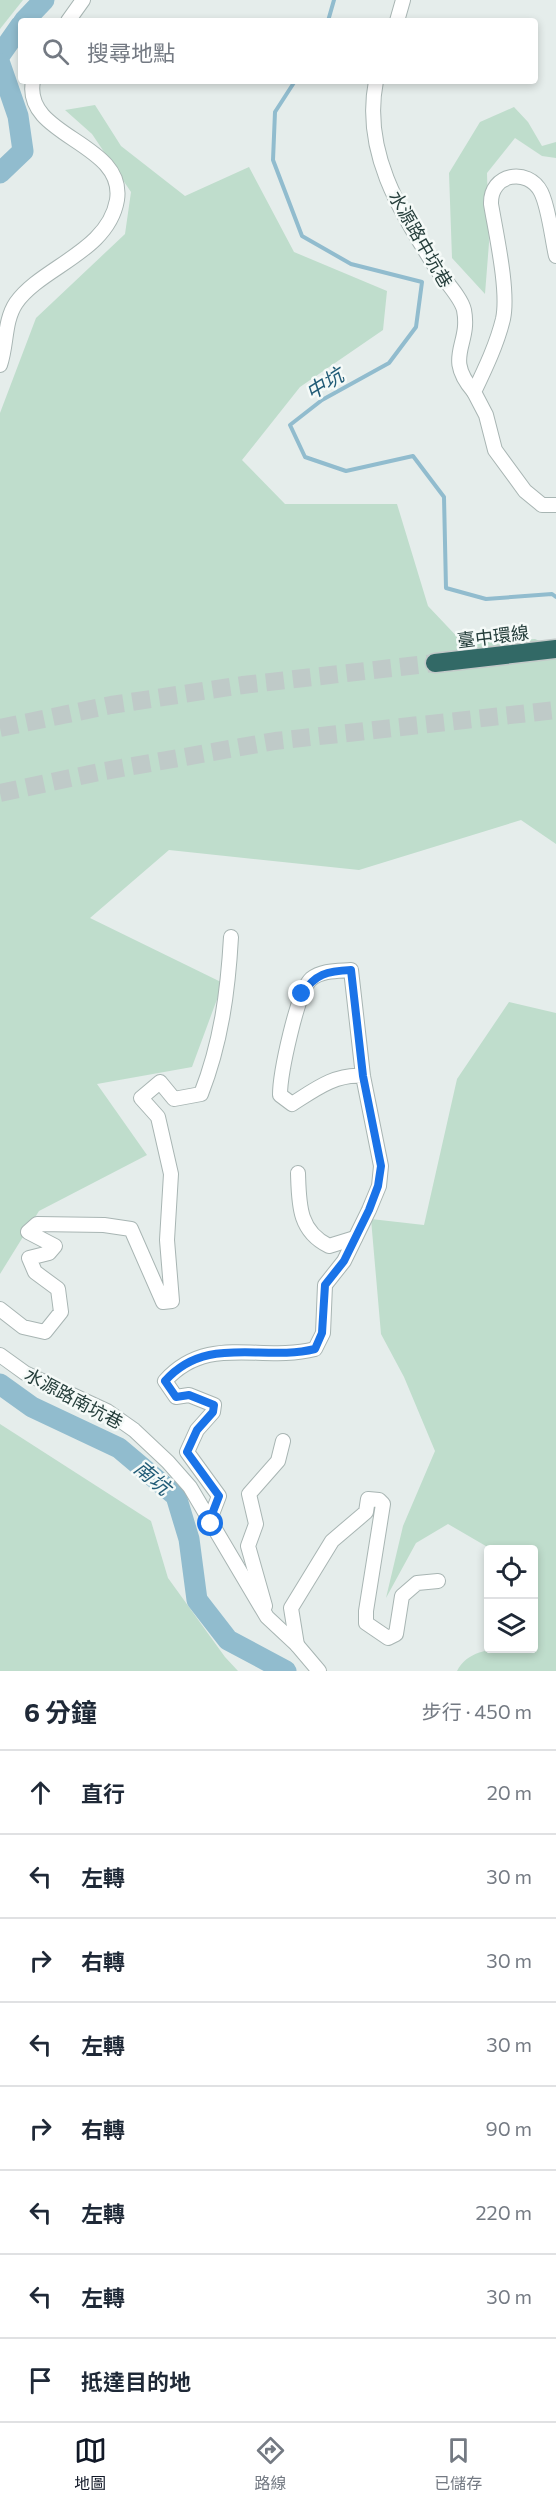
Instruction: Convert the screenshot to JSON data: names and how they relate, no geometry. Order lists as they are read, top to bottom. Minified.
{"streets":{"highway":["臺中環線"],"street":["水源路中坑巷","水源路南坑巷"]},"water":["中坑","南坑"],"page":{"search":"搜尋地點","heading":["6 分鐘","步行 · 450 m"],"list":[["直行","20 m"],["左轉","30 m"],["右轉","30 m"],["左轉","30 m"],["右轉","90 m"],["左轉","220 m"],["左轉","30 m"],"抵達目的地"],"nav":["地圖","路線","已儲存"]}}
